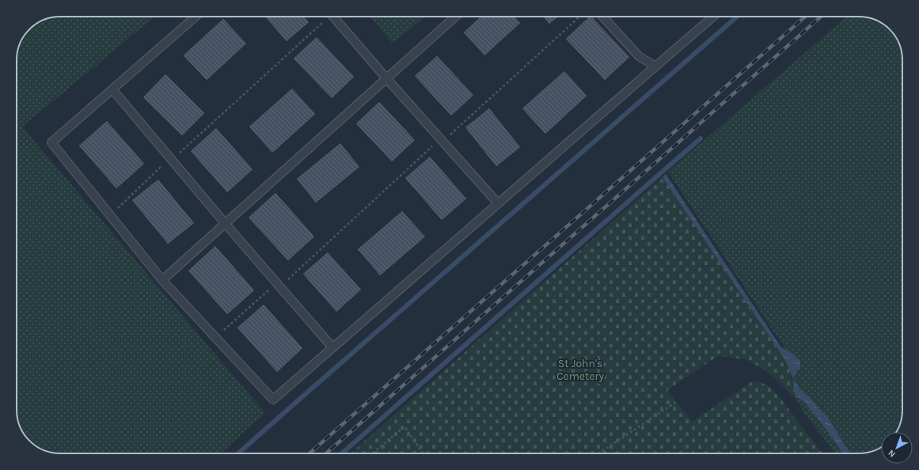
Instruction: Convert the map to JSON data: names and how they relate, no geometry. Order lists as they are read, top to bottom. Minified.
{"parks":["St John's Cemetery"],"north":"bottom left"}
